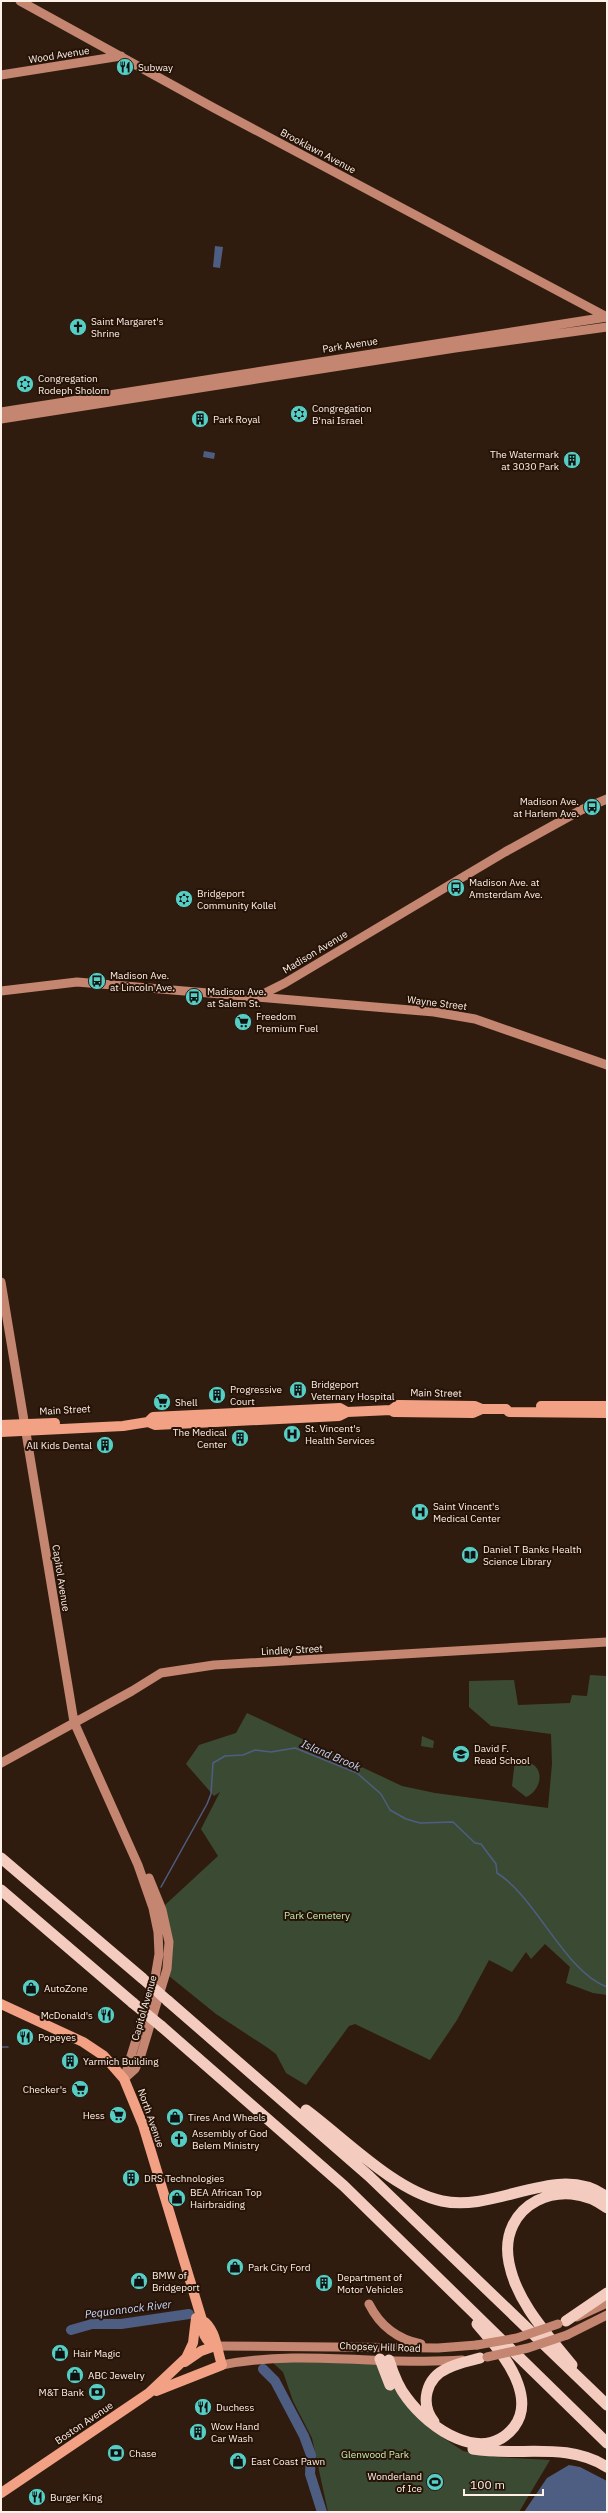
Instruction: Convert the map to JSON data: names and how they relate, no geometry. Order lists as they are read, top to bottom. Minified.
{"streets":{"main road":["Wood Avenue","Brooklawn Avenue","Park Avenue","Madison Avenue","Wayne Street","Main Street","Capitol Avenue","Lindley Street","North Avenue","Chopsey Hill Road","Boston Avenue"]},"crossings":[["Wood Avenue","Brooklawn Avenue"],["Brooklawn Avenue","Park Avenue"],["Madison Avenue","Wayne Street"],["Main Street","Capitol Avenue"],["Capitol Avenue","Lindley Street"],["Capitol Avenue","North Avenue"],["North Avenue","Chopsey Hill Road"],["Chopsey Hill Road","Boston Avenue"]],"water":["Island Brook","Pequonnock River"],"parks":["Park Cemetery","Glenwood Park"],"places":{"restaurant":["Subway","McDonald's","Popeyes","Duchess","Burger King"],"church":["Saint Margaret's Shrine","Assembly of God Belem Ministry"],"synagogue":["Congregation Rodeph Sholom","Congregation B'nai Israel","Bridgeport Community Kollel"],"building":["Park Royal","The Watermark at 3030 Park","Bridgeport Veternary Hospital","Progressive Court","The Medical Center","All Kids Dental","Yarmich Building","DRS Technologies","Department of Motor Vehicles","Wow Hand Car Wash"],"bus stop":["Madison Ave. at Harlem Ave.","Madison Ave. at Amsterdam Ave.","Madison Ave. at Lincoln Ave.","Madison Ave. at Salem St."],"supermarket":["Freedom Premium Fuel","Shell","Checker's","Hess"],"hospital":["St. Vincent's Health Services","Saint Vincent's Medical Center"],"library":["Daniel T Banks Health Science Library"],"school or university":["David F. Read School"],"shop":["AutoZone","Tires And Wheels","BEA African Top Hairbraiding","Park City Ford","BMW of Bridgeport","Hair Magic","ABC Jewelry","East Coast Pawn"],"bank":["M&T Bank","Chase"],"sports":["Wonderland of Ice"]},"scale_bar":"100 m"}
